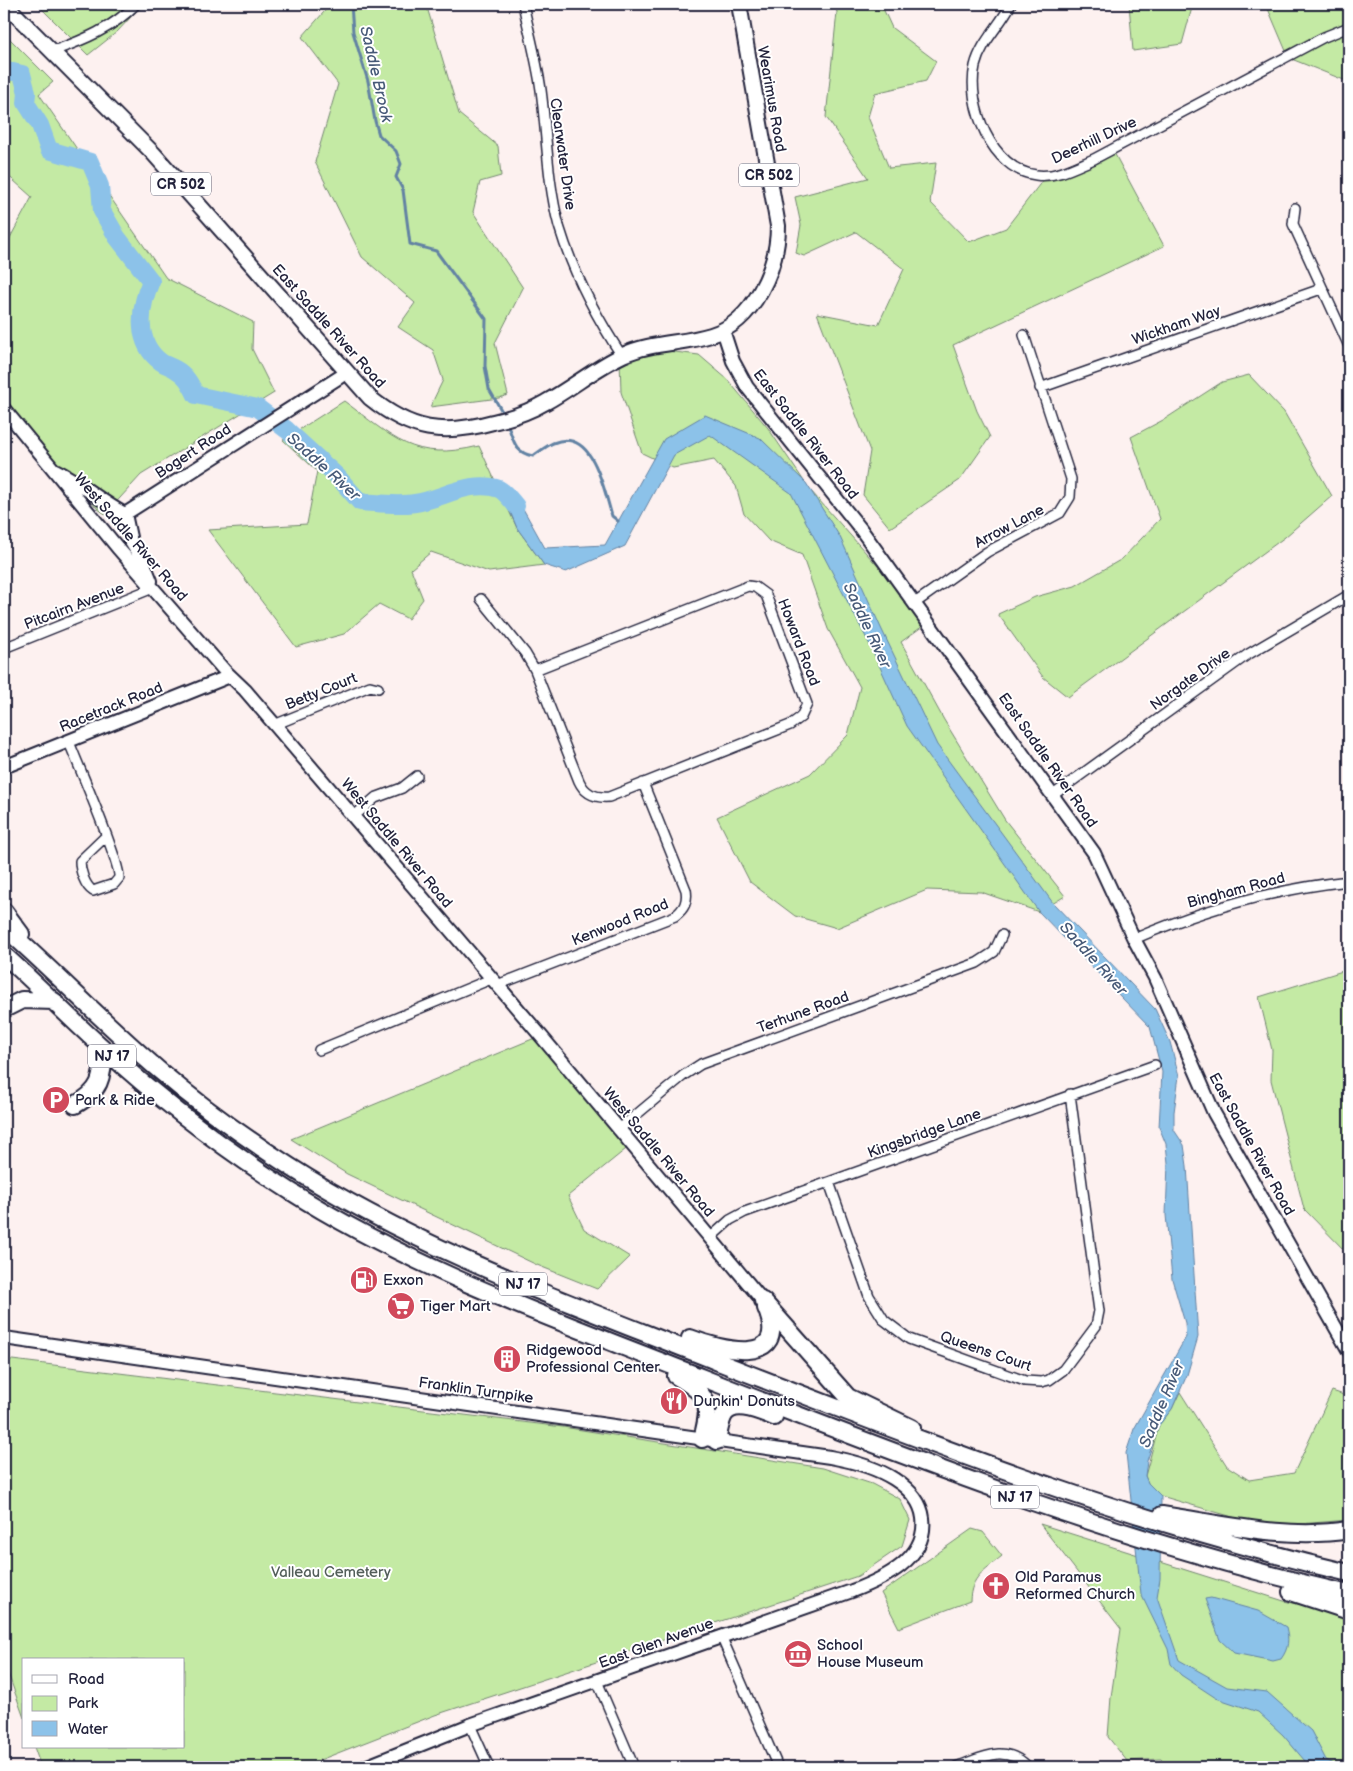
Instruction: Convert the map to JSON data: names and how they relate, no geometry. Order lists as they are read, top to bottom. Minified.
{"streets":{"highway":["NJ 17"],"main road":["Wearimus Road","CR 502","East Saddle River Road"],"street":["Deerhill Drive","Clearwater Drive","Wickham Way","Bogert Road","Arrow Lane","West Saddle River Road","Pitcairn Avenue","Howard Road","Norgate Drive","Betty Court","Racetrack Road","Bingham Road","Kenwood Road","Terhune Road","Kingsbridge Lane","Queens Court","Franklin Turnpike","East Glen Avenue"]},"crossings":[["Wearimus Road","East Saddle River Road"],["Clearwater Drive","East Saddle River Road"],["Wickham Way","Arrow Lane"],["East Saddle River Road","Bogert Road"],["East Saddle River Road","Arrow Lane"],["East Saddle River Road","Norgate Drive"],["East Saddle River Road","Bingham Road"],["West Saddle River Road","Pitcairn Avenue"],["West Saddle River Road","Betty Court"],["West Saddle River Road","Racetrack Road"],["West Saddle River Road","Kenwood Road"],["West Saddle River Road","Terhune Road"],["West Saddle River Road","Kingsbridge Lane"],["Howard Road","Kenwood Road"],["Kingsbridge Lane","Queens Court"],["Franklin Turnpike","East Glen Avenue"]],"water":["Saddle Brook","Saddle River"],"parks":["Valleau Cemetery"],"places":{"parking":["Park & Ride"],"fuel station":["Exxon"],"supermarket":["Tiger Mart"],"building":["Ridgewood Professional Center"],"restaurant":["Dunkin' Donuts"],"church":["Old Paramus Reformed Church"],"museum":["School House Museum"]},"legend":["Road","Park","Water"]}
